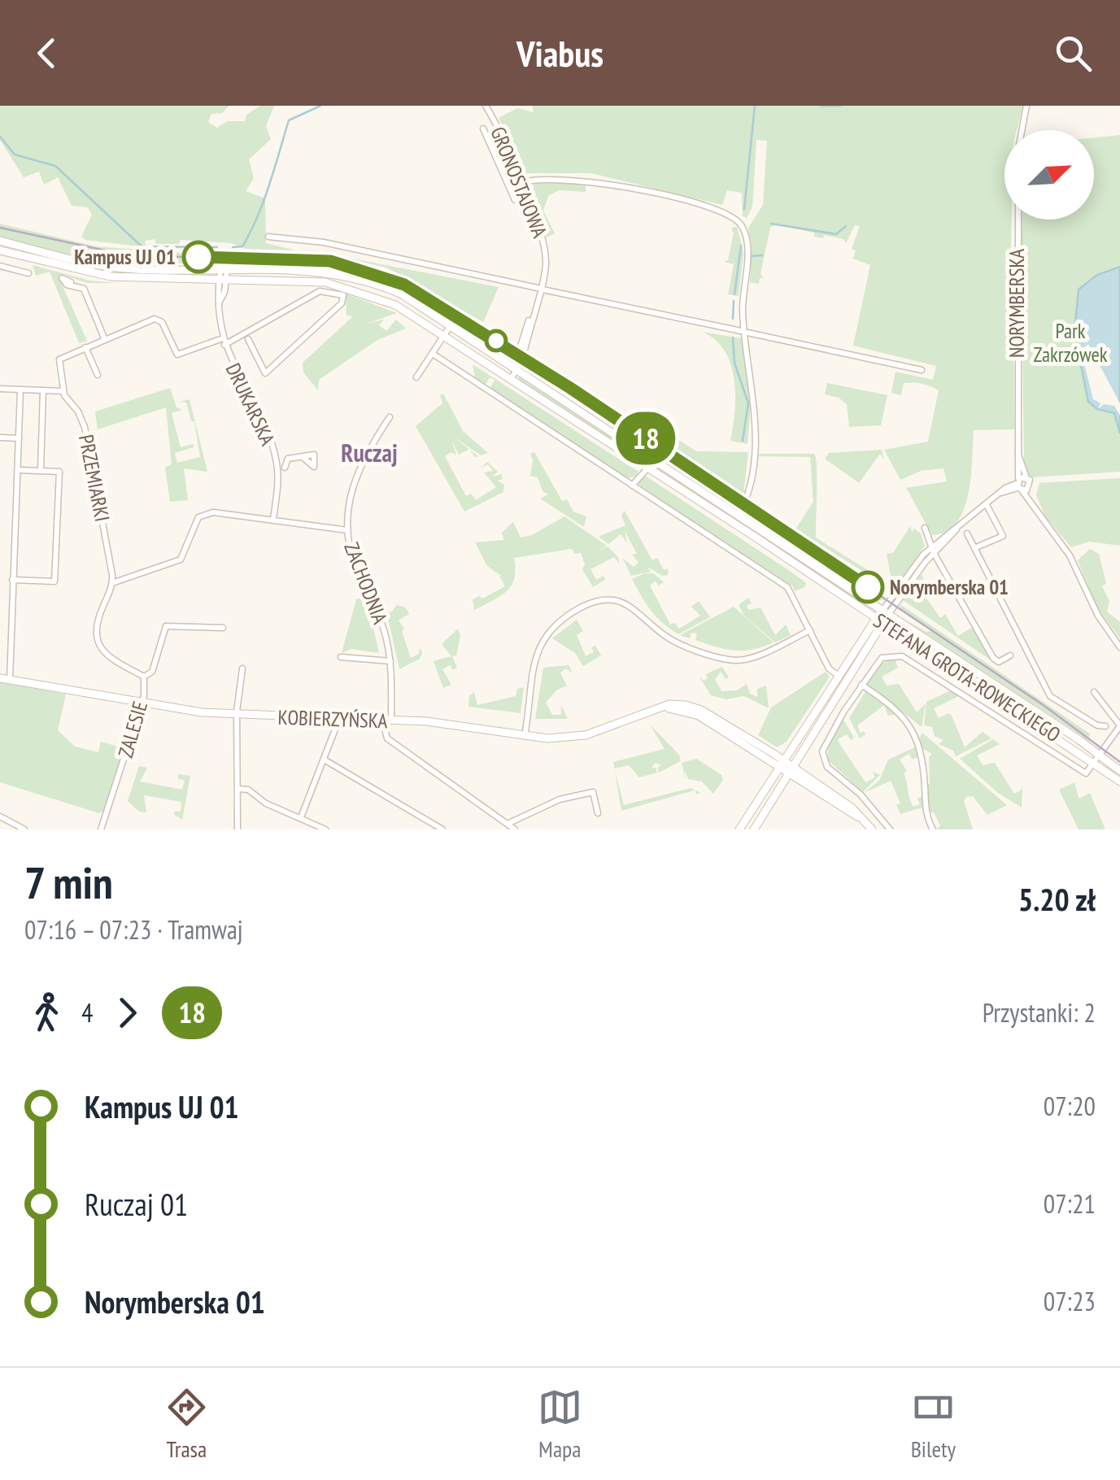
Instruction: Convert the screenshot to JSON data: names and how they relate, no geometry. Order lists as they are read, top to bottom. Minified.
{"streets":{"main road":["STEFANA GROTA-ROWECKIEGO","KOBIERZYŃSKA"],"street":["GRONOSTAJOWA","NORYMBERSKA","DRUKARSKA","PRZEMIARKI","ZACHODNIA","ZALESIE"]},"crossings":[["GRONOSTAJOWA","STEFANA GROTA-ROWECKIEGO"],["DRUKARSKA","STEFANA GROTA-ROWECKIEGO"],["PRZEMIARKI","ZALESIE"],["ZACHODNIA","KOBIERZYŃSKA"],["KOBIERZYŃSKA","ZALESIE"]],"districts":["Ruczaj"],"parks":["Park Zakrzówek"],"places":["Kampus UJ 01","Norymberska 01"],"lines":["tram line 18"],"north":"top right","page":{"header":"Viabus","on_map":"18","heading":["7 min","07:16 – 07:23 · Tramwaj","5.20 zł"],"legs":["4","18","Przystanki: 2"],"list":[{"name":"Kampus UJ 01","value":"07:20"},{"name":"Ruczaj 01","value":"07:21"},{"name":"Norymberska 01","value":"07:23"}],"tabs":["Trasa","Mapa","Bilety"]}}
